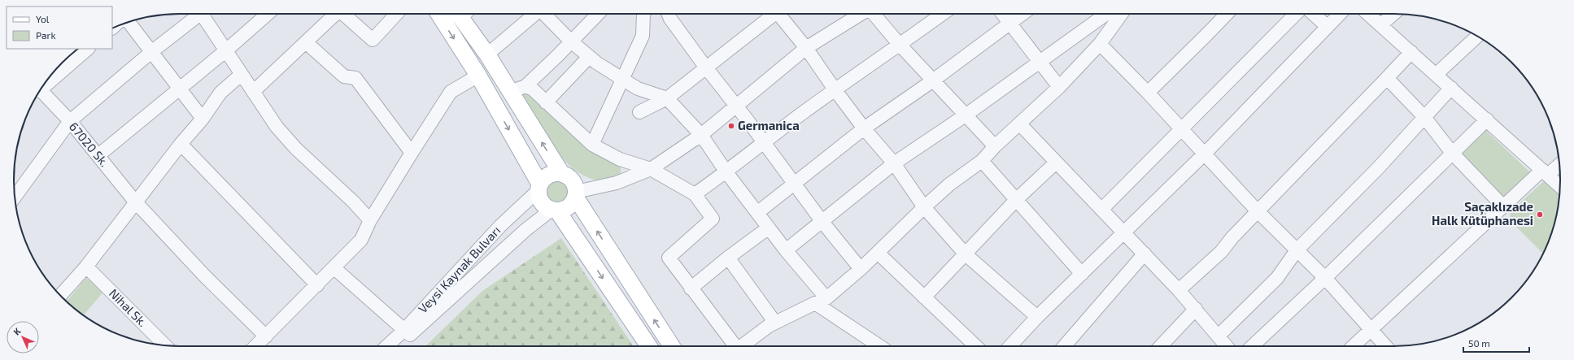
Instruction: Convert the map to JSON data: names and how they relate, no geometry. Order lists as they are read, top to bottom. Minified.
{"streets":{"street":["67020 Sk.","Veysi Kaynak Bulvarı","Nihal Sk."]},"places":["Germanica","Saçaklızade Halk Kütüphanesi"],"legend":["Yol","Park"],"scale_bar":"50 m","north":"top left"}
